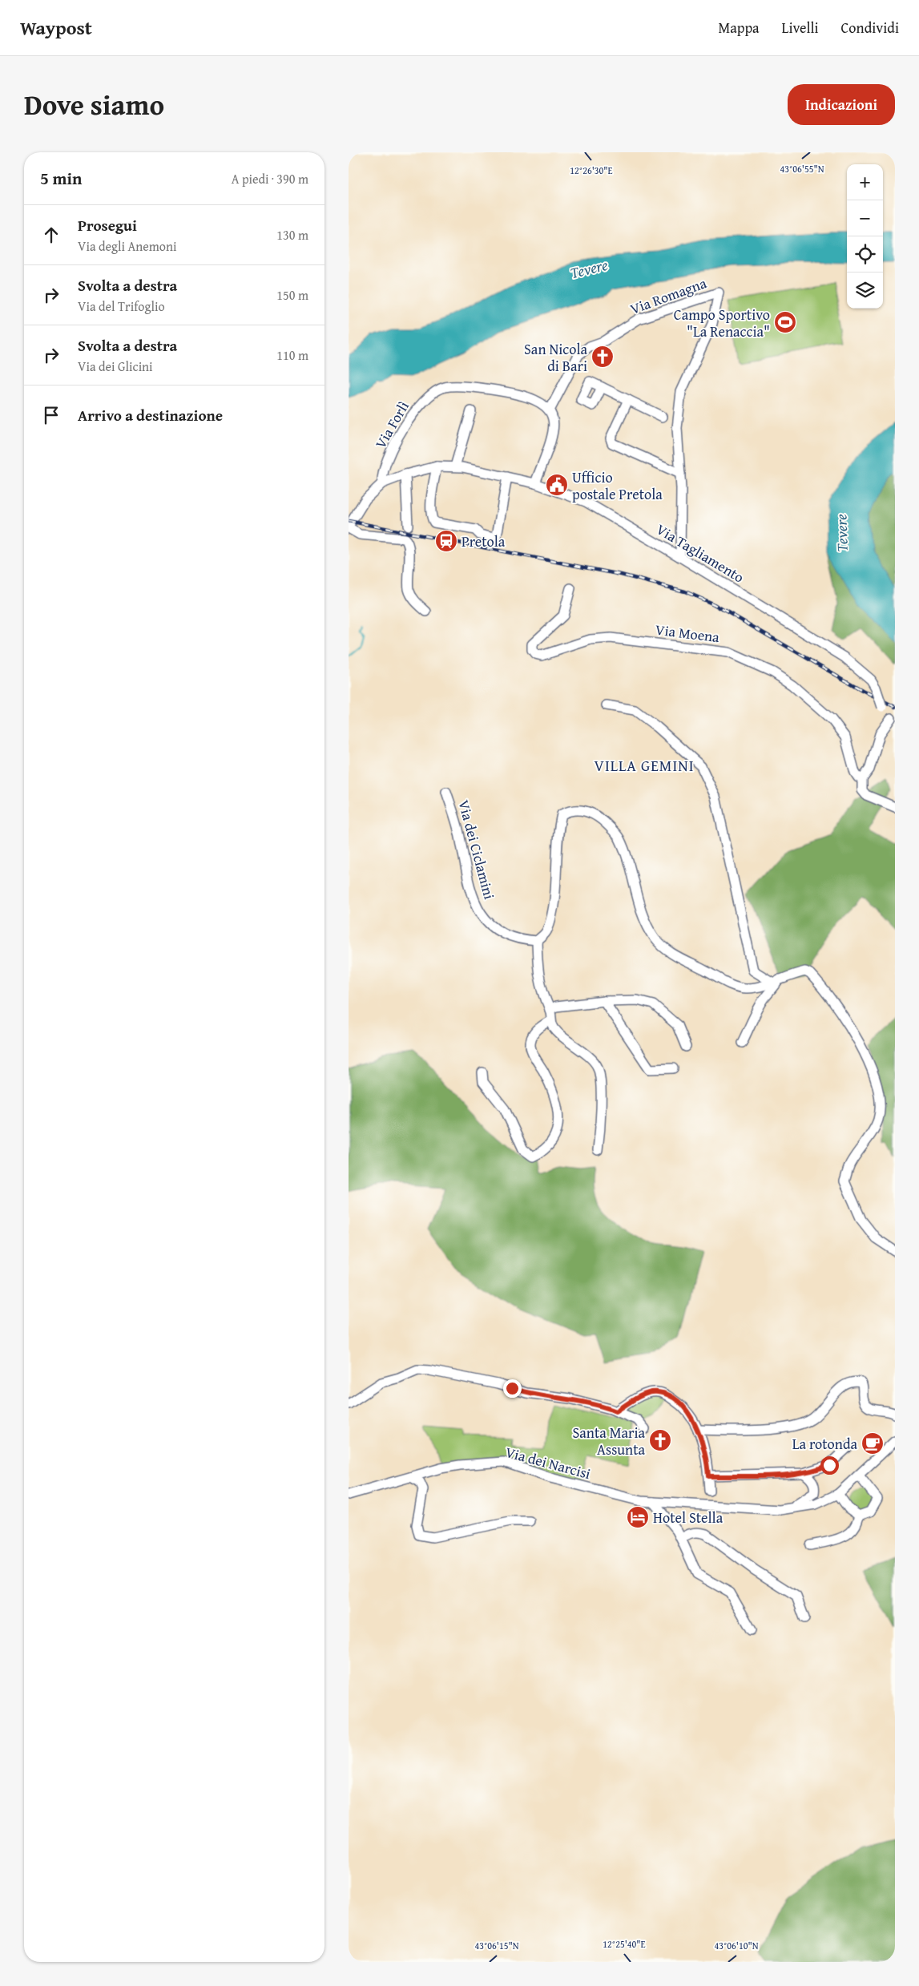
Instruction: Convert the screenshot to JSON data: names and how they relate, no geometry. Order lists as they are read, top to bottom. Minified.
{"streets":{"street":["Via Romagna","Via Forlì","Via Tagliamento","Via Moena","Via dei Ciclamini","Via dei Narcisi"]},"crossings":[["Via Romagna","Via Forlì"],["Via Forlì","Via Tagliamento"]],"districts":["VILLA GEMINI"],"water":["Tevere"],"places":{"sports":["Campo Sportivo \"La Renaccia\""],"church":["San Nicola di Bari","Santa Maria Assunta"],"public building":["Ufficio postale Pretola"],"station":["Pretola"],"cafe":["La rotonda"],"hotel":["Hotel Stella"]},"page":{"header":"Waypost","nav":["Mappa","Livelli","Condividi"],"title":"Dove siamo","buttons":"Indicazioni","heading":["5 min","A piedi · 390 m"],"map_buttons":["+","−"],"list":[["Prosegui","Via degli Anemoni","130 m"],["Svolta a destra","Via del Trifoglio","150 m"],["Svolta a destra","Via dei Glicini","110 m"],"Arrivo a destinazione"]},"coordinates":["43°06'55\"N","12°26'30\"E","12°25'40\"E","43°06'15\"N","43°06'10\"N"]}
